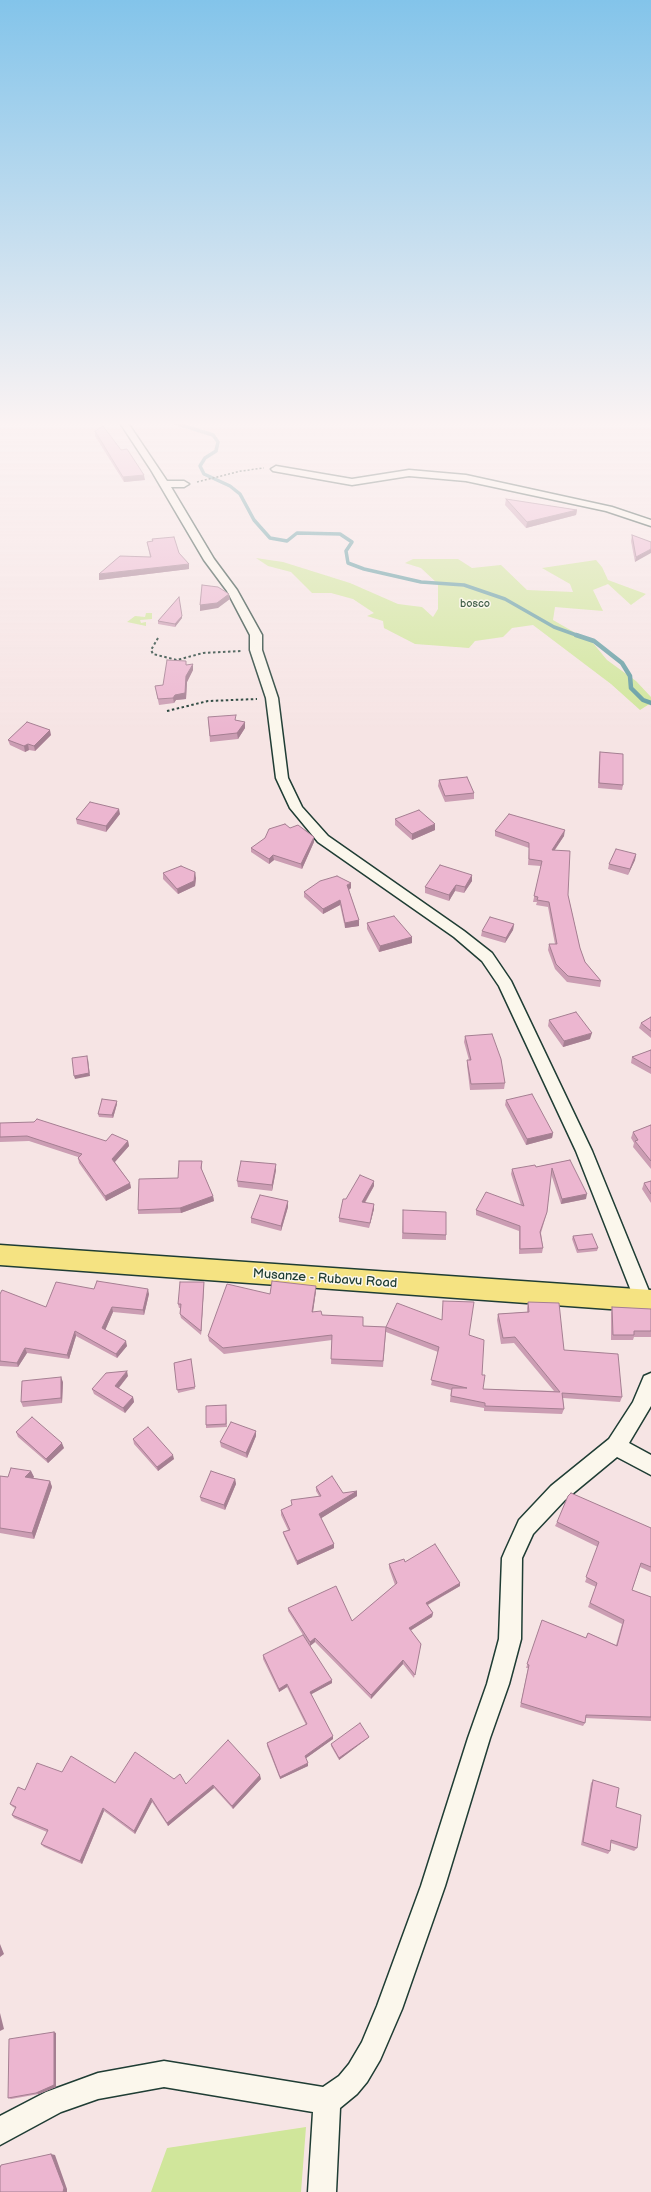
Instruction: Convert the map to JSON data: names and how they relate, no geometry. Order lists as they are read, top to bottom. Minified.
{"streets":{"highway":["Musanze - Rubavu Road"]},"parks":["bosco"]}
